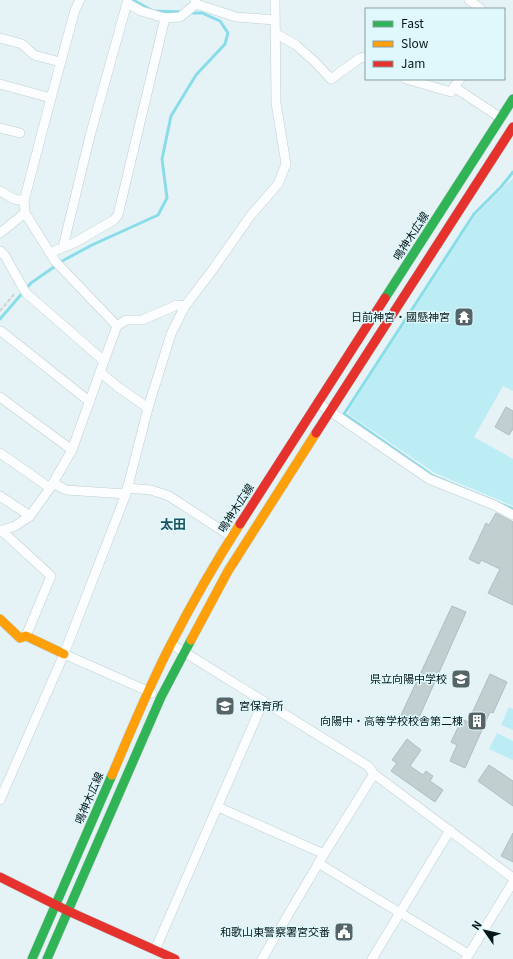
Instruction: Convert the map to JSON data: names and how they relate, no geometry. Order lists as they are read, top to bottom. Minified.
{"streets":{"main road":["鳴神木広線"]},"districts":["太田"],"places":{"temple":["日前神宮・國懸神宮"],"school or university":["県立向陽中学校","宮保育所"],"building":["向陽中・高等学校校舎第二棟"],"public building":["和歌山東警察署宮交番"]},"legend":["Fast","Slow","Jam"],"north":"top left"}
